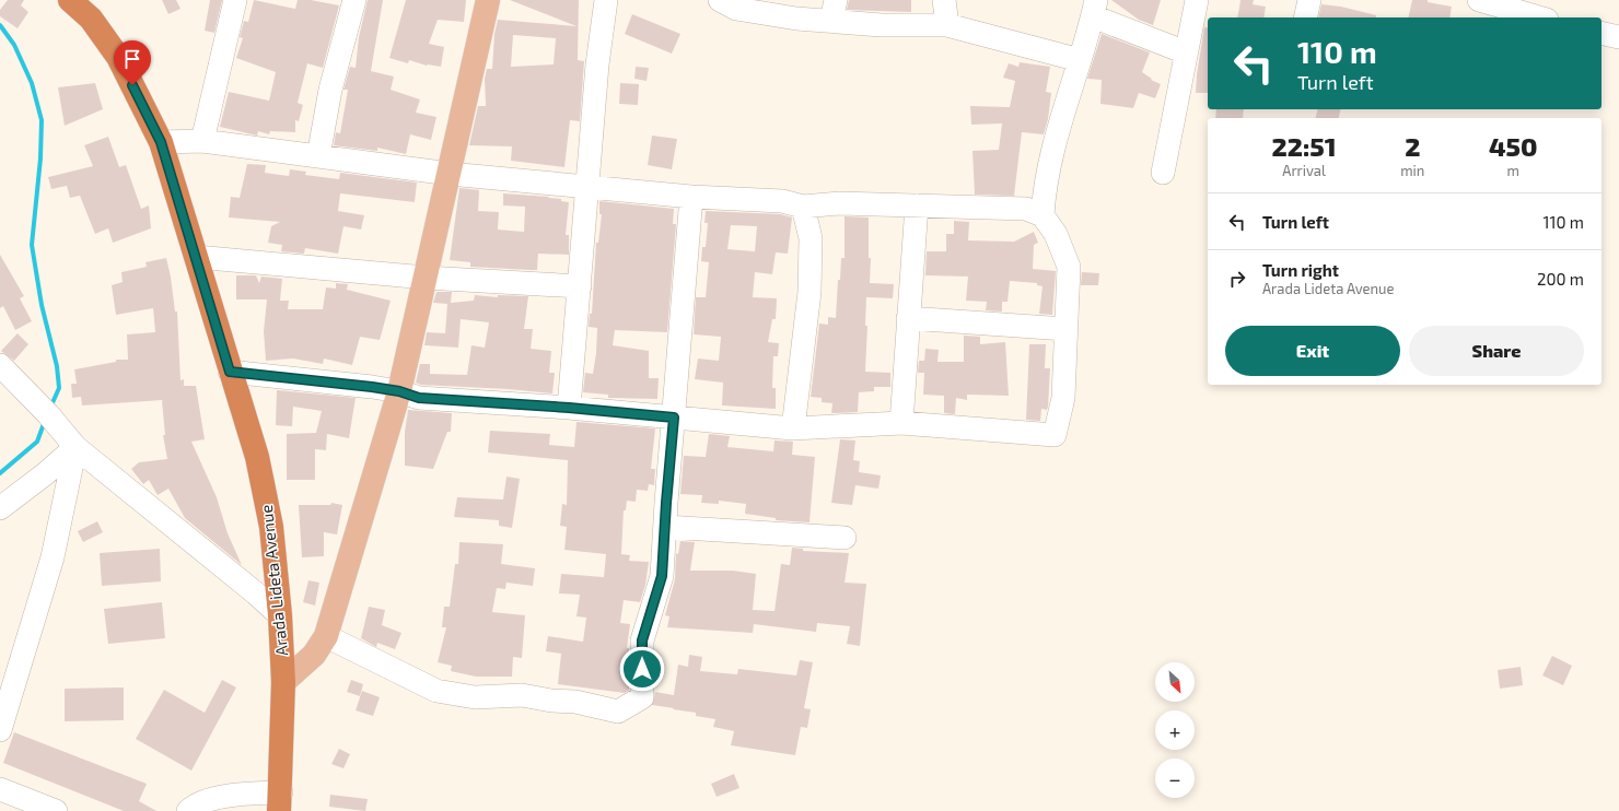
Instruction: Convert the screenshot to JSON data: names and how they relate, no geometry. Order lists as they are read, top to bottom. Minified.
{"streets":{"highway":["Arada Lideta Avenue"]},"north":"bottom right","page":{"turn":["110 m","Turn left"],"eta":["22:51","Arrival","2","min","450","m"],"list":[{"name":"Turn left","value":"110 m"},{"name":"Turn right","note":"Arada Lideta Avenue","value":"200 m"}],"buttons":["Exit","Share"],"map_buttons":["+","−"]}}
